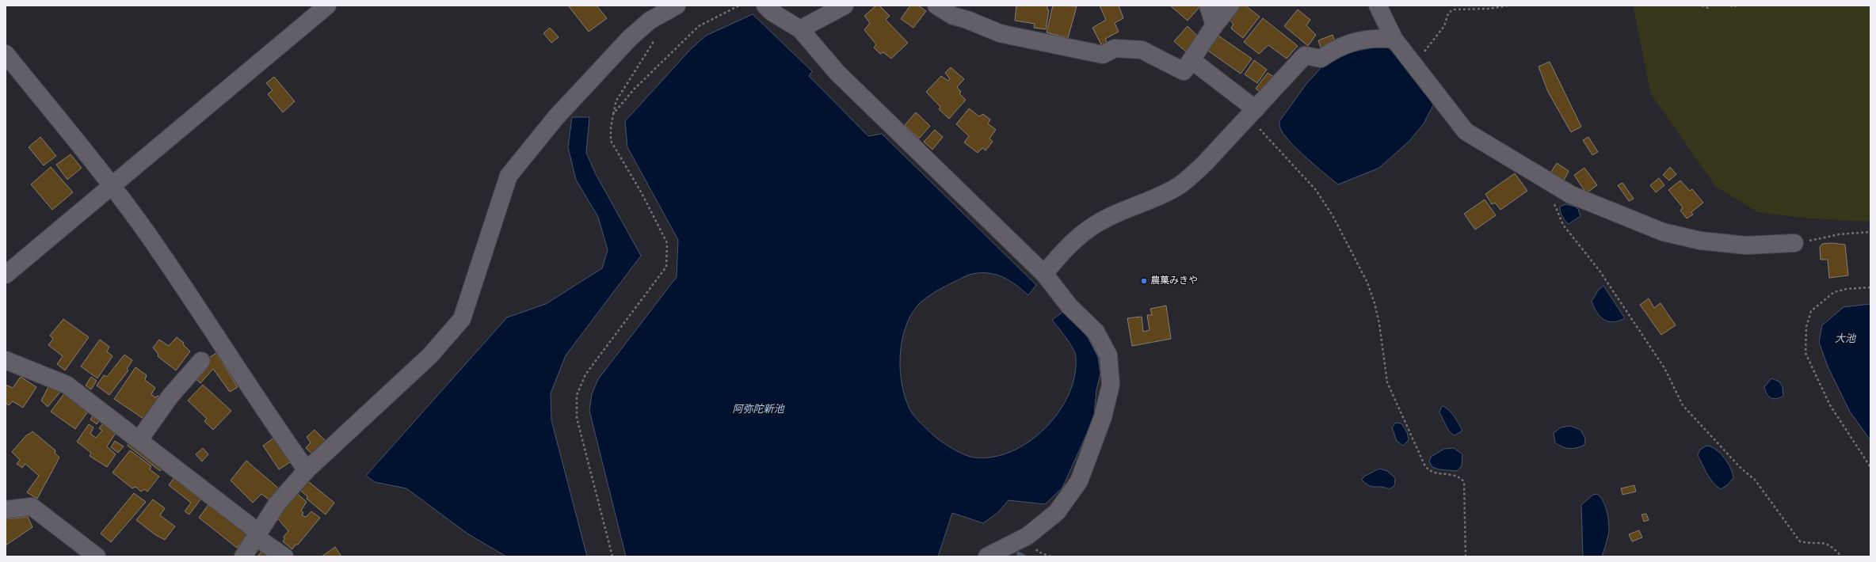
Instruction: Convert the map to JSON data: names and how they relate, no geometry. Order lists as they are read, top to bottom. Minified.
{"water":["大池","阿弥陀新池"],"places":["農菓みきや"]}
